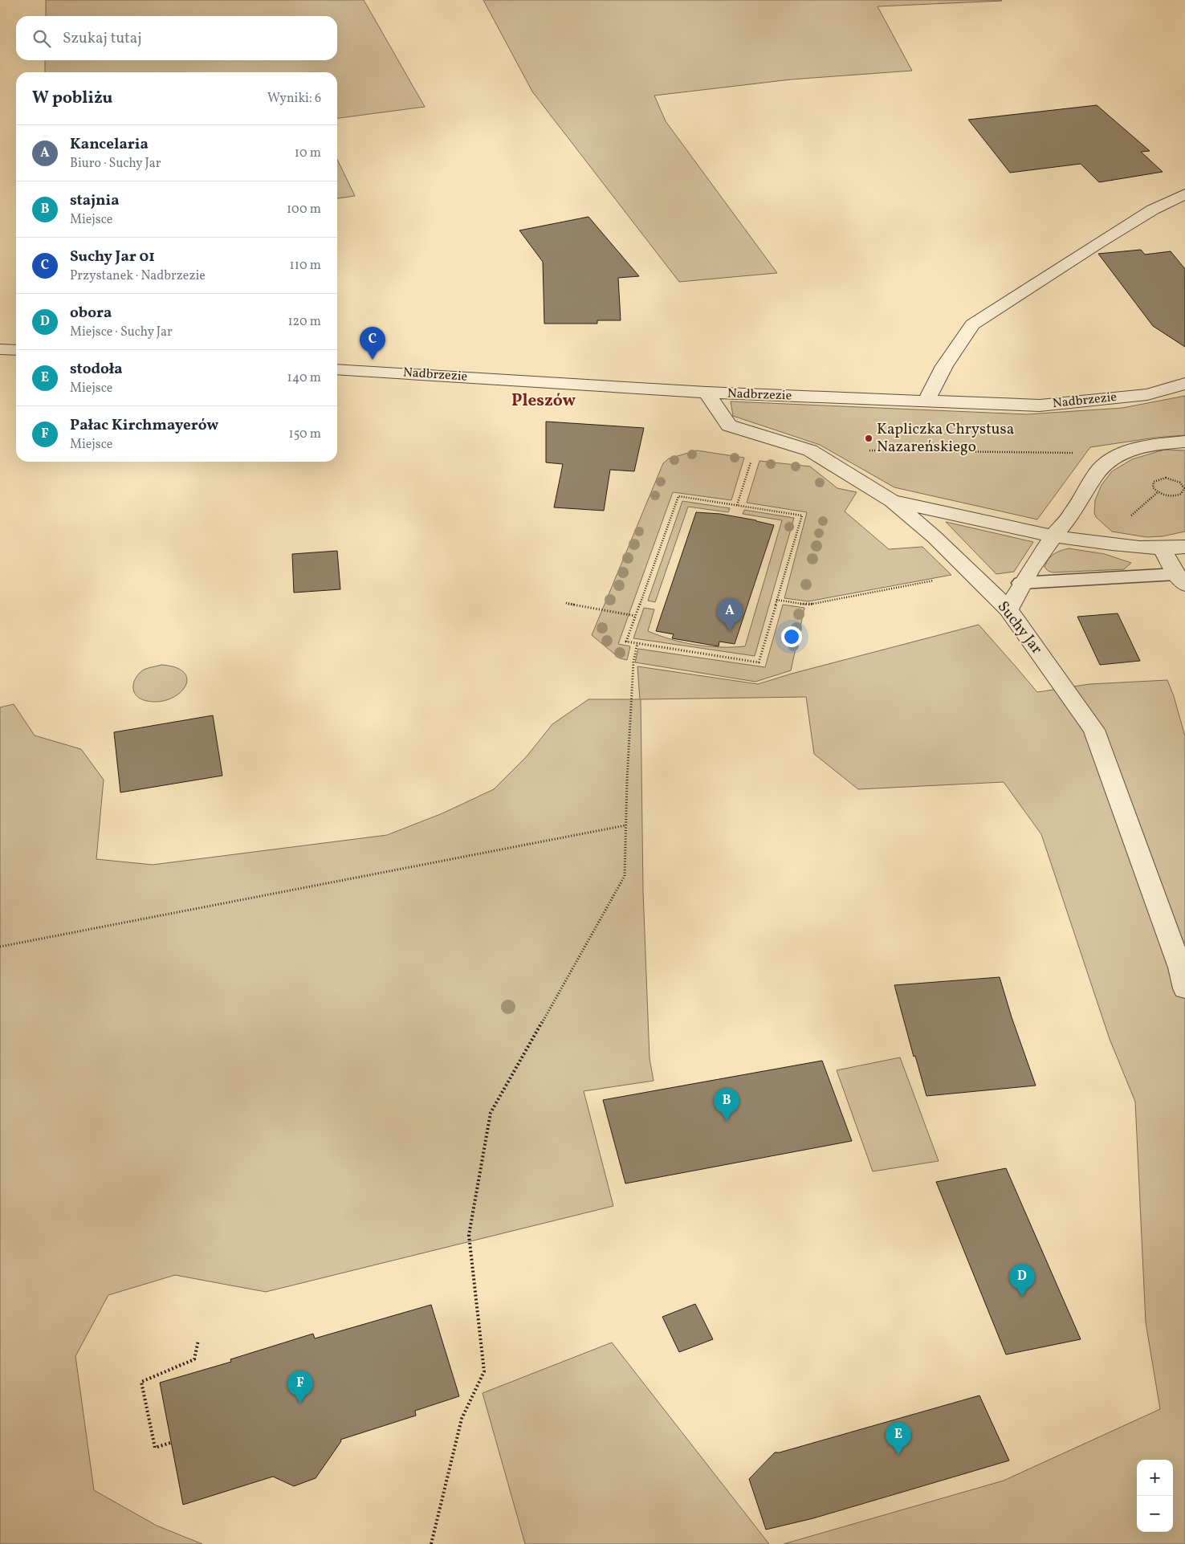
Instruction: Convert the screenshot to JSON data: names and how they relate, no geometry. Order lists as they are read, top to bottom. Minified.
{"streets":{"street":["Nadbrzezie","Suchy Jar"]},"crossings":[["Nadbrzezie","Suchy Jar"]],"districts":["Pleszów"],"places":["Kapliczka Chrystusa Nazareńskiego"],"page":{"search":"Szukaj tutaj","heading":["W pobliżu","Wyniki: 6"],"list":[{"mark":"A","name":"Kancelaria","note":"Biuro · Suchy Jar","value":"10 m"},{"mark":"B","name":"stajnia","note":"Miejsce","value":"100 m"},{"mark":"C","name":"Suchy Jar 01","note":"Przystanek · Nadbrzezie","value":"110 m"},{"mark":"D","name":"obora","note":"Miejsce · Suchy Jar","value":"120 m"},{"mark":"E","name":"stodoła","note":"Miejsce","value":"140 m"},{"mark":"F","name":"Pałac Kirchmayerów","note":"Miejsce","value":"150 m"}],"pins":["C","A","B","D","F","E"],"map_buttons":["+","−"]}}
